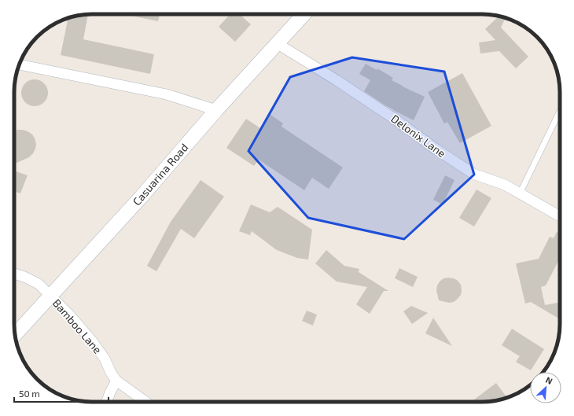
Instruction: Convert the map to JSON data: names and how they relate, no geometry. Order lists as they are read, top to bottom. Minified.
{"streets":{"street":["Delonix Lane","Casuarina Road","Bamboo Lane"]},"crossings":[["Delonix Lane","Casuarina Road"],["Casuarina Road","Bamboo Lane"]],"scale_bar":"50 m","north":"top right"}
